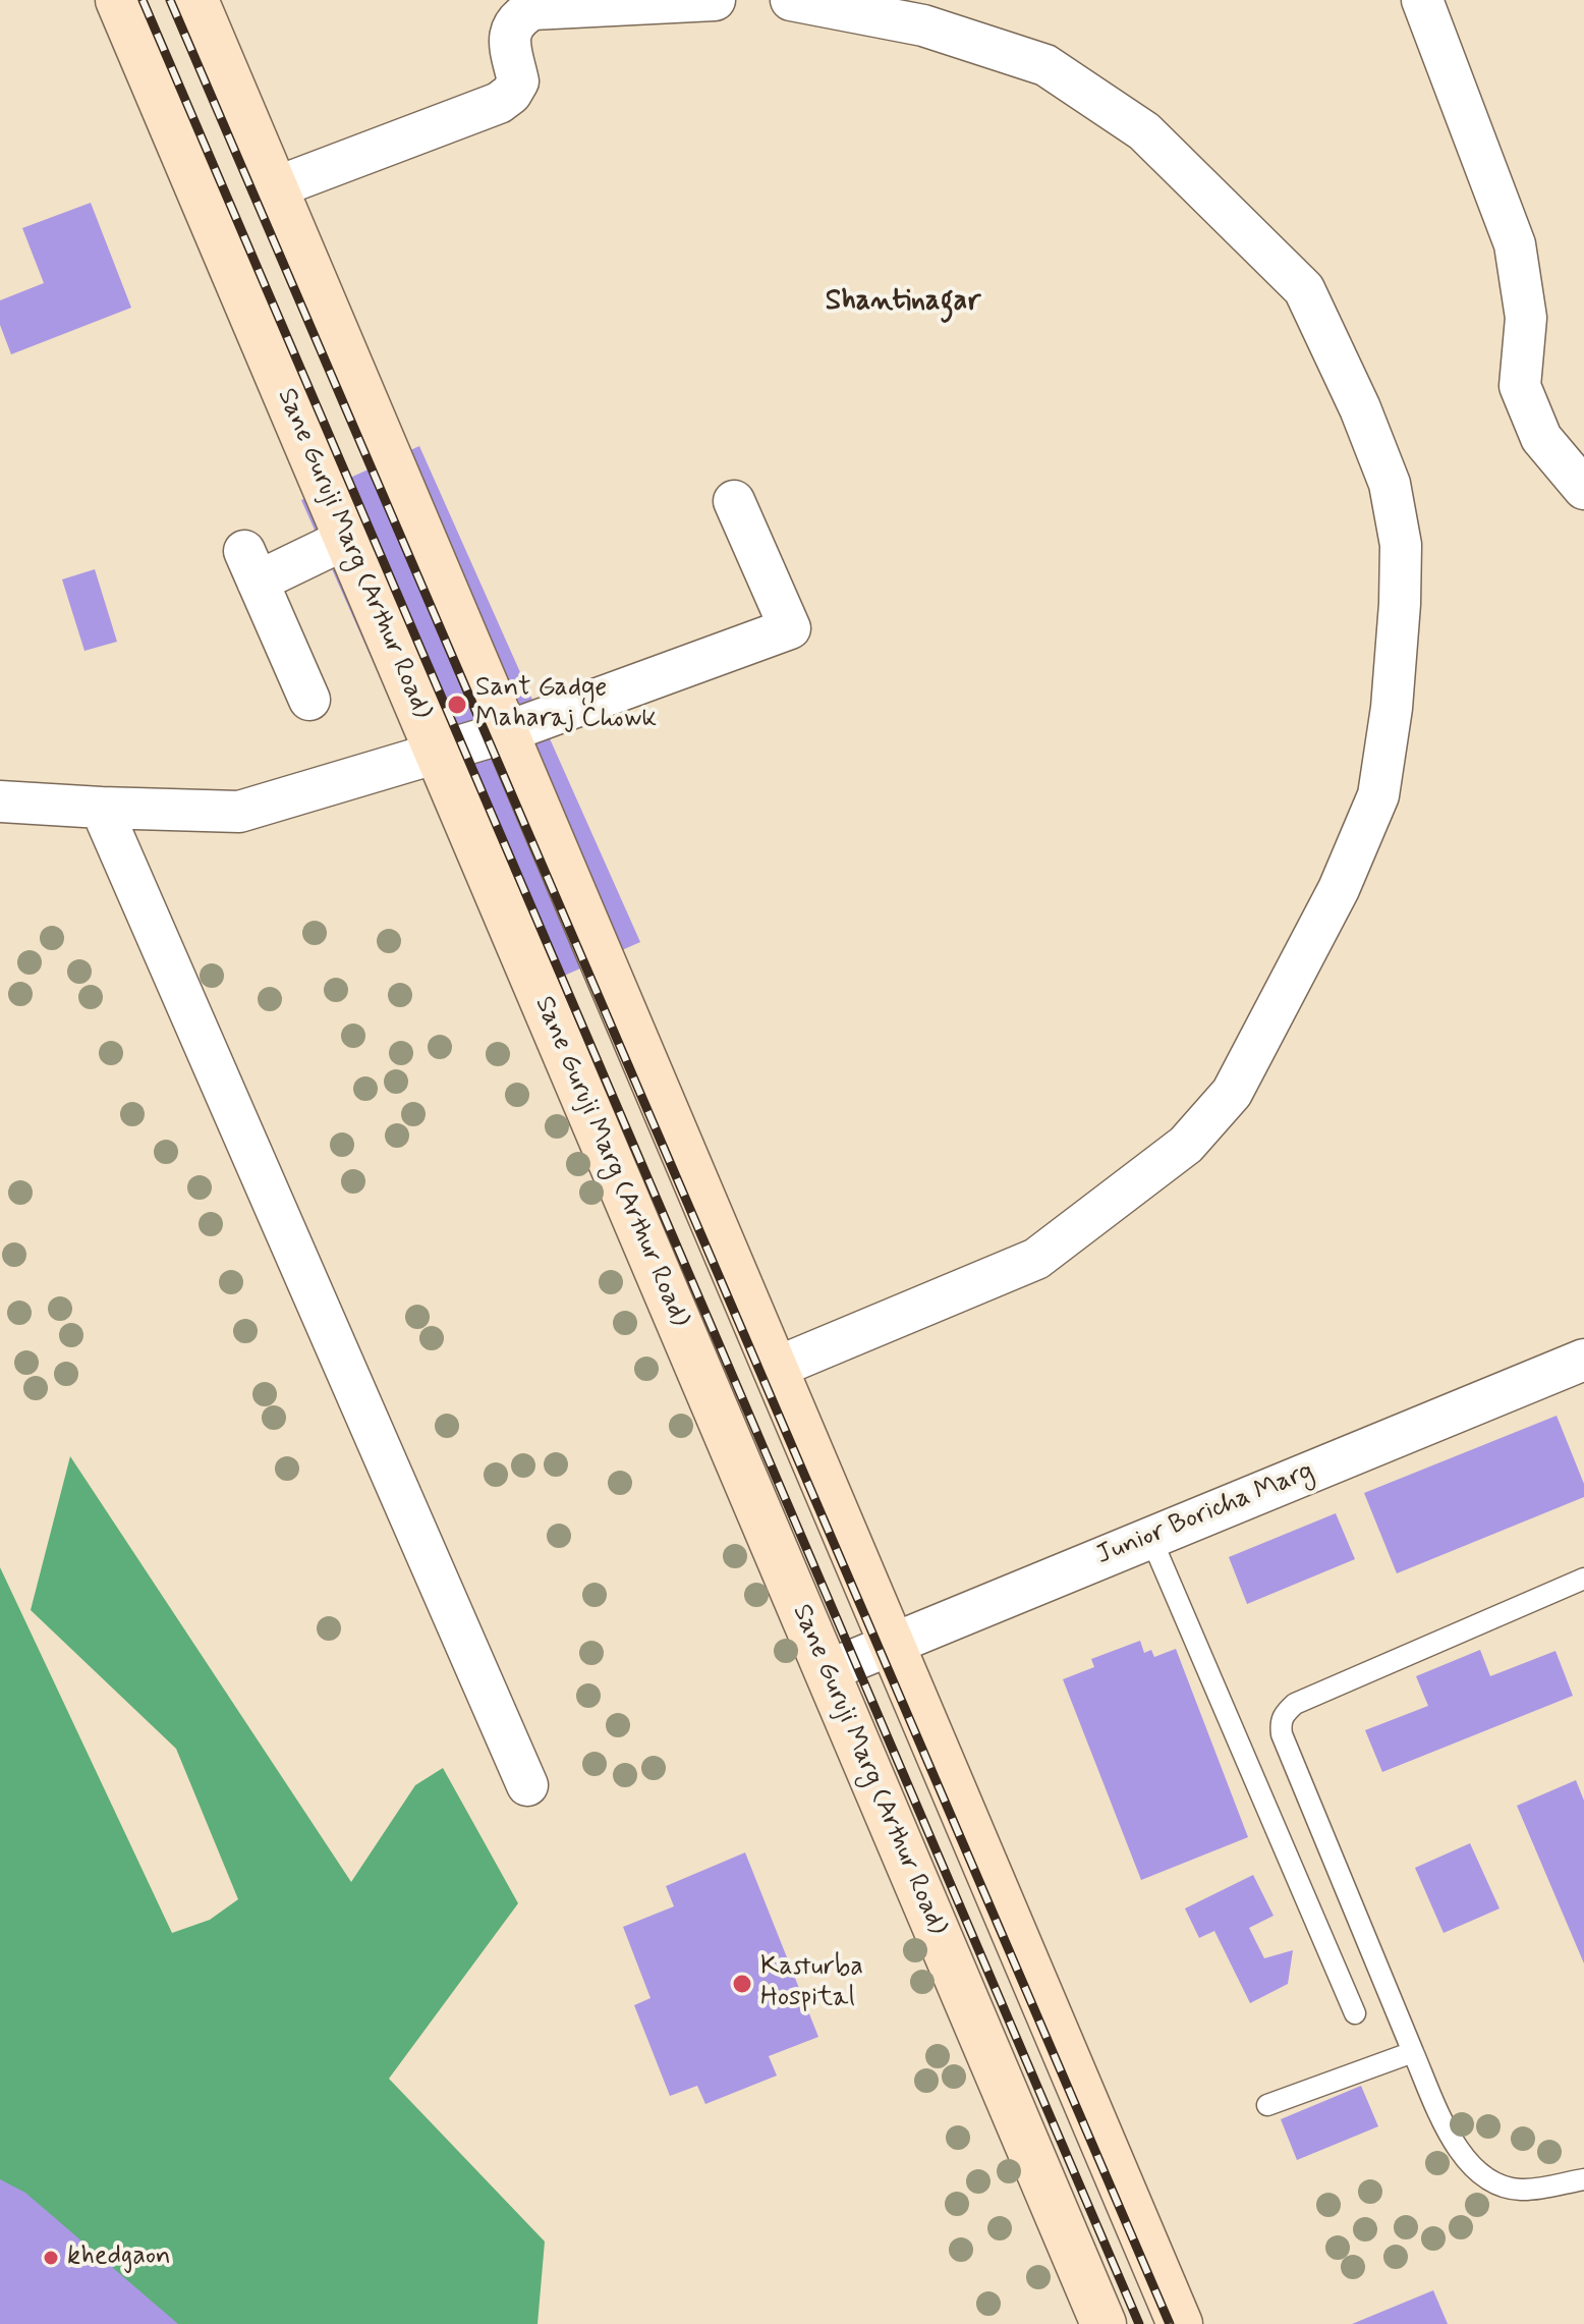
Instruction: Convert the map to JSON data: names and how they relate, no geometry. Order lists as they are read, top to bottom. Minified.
{"streets":{"main road":["Sane Guruji Marg (Arthur Road)"],"street":["Junior Boricha Marg"]},"crossings":[["Sane Guruji Marg (Arthur Road)","Junior Boricha Marg"]],"districts":["Shantinagar"],"places":["Sant Gadge Maharaj Chowk","Kasturba Hospital","khedgaon"]}
